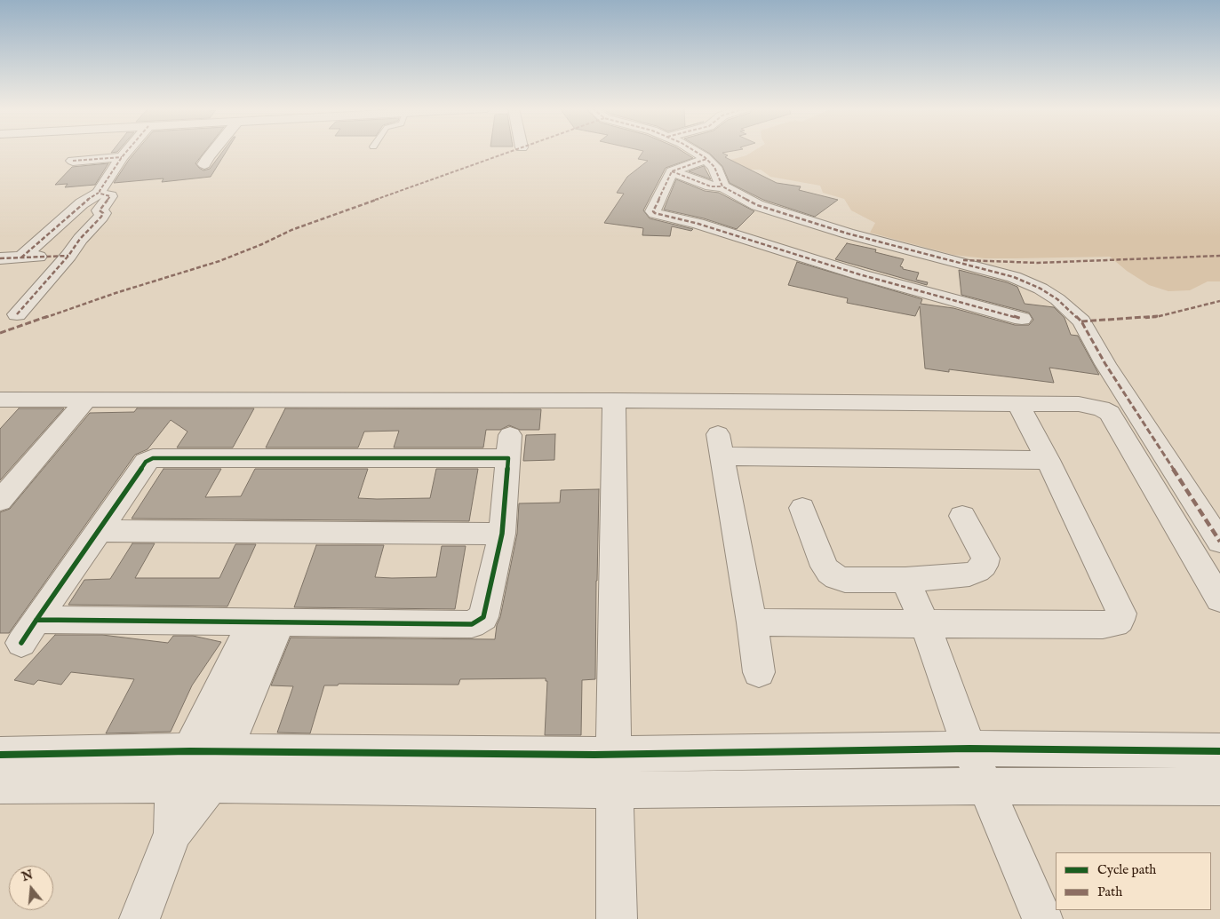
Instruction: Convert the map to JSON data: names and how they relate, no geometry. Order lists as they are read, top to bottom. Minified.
{"legend":["Cycle path","Path"],"north":"top"}
